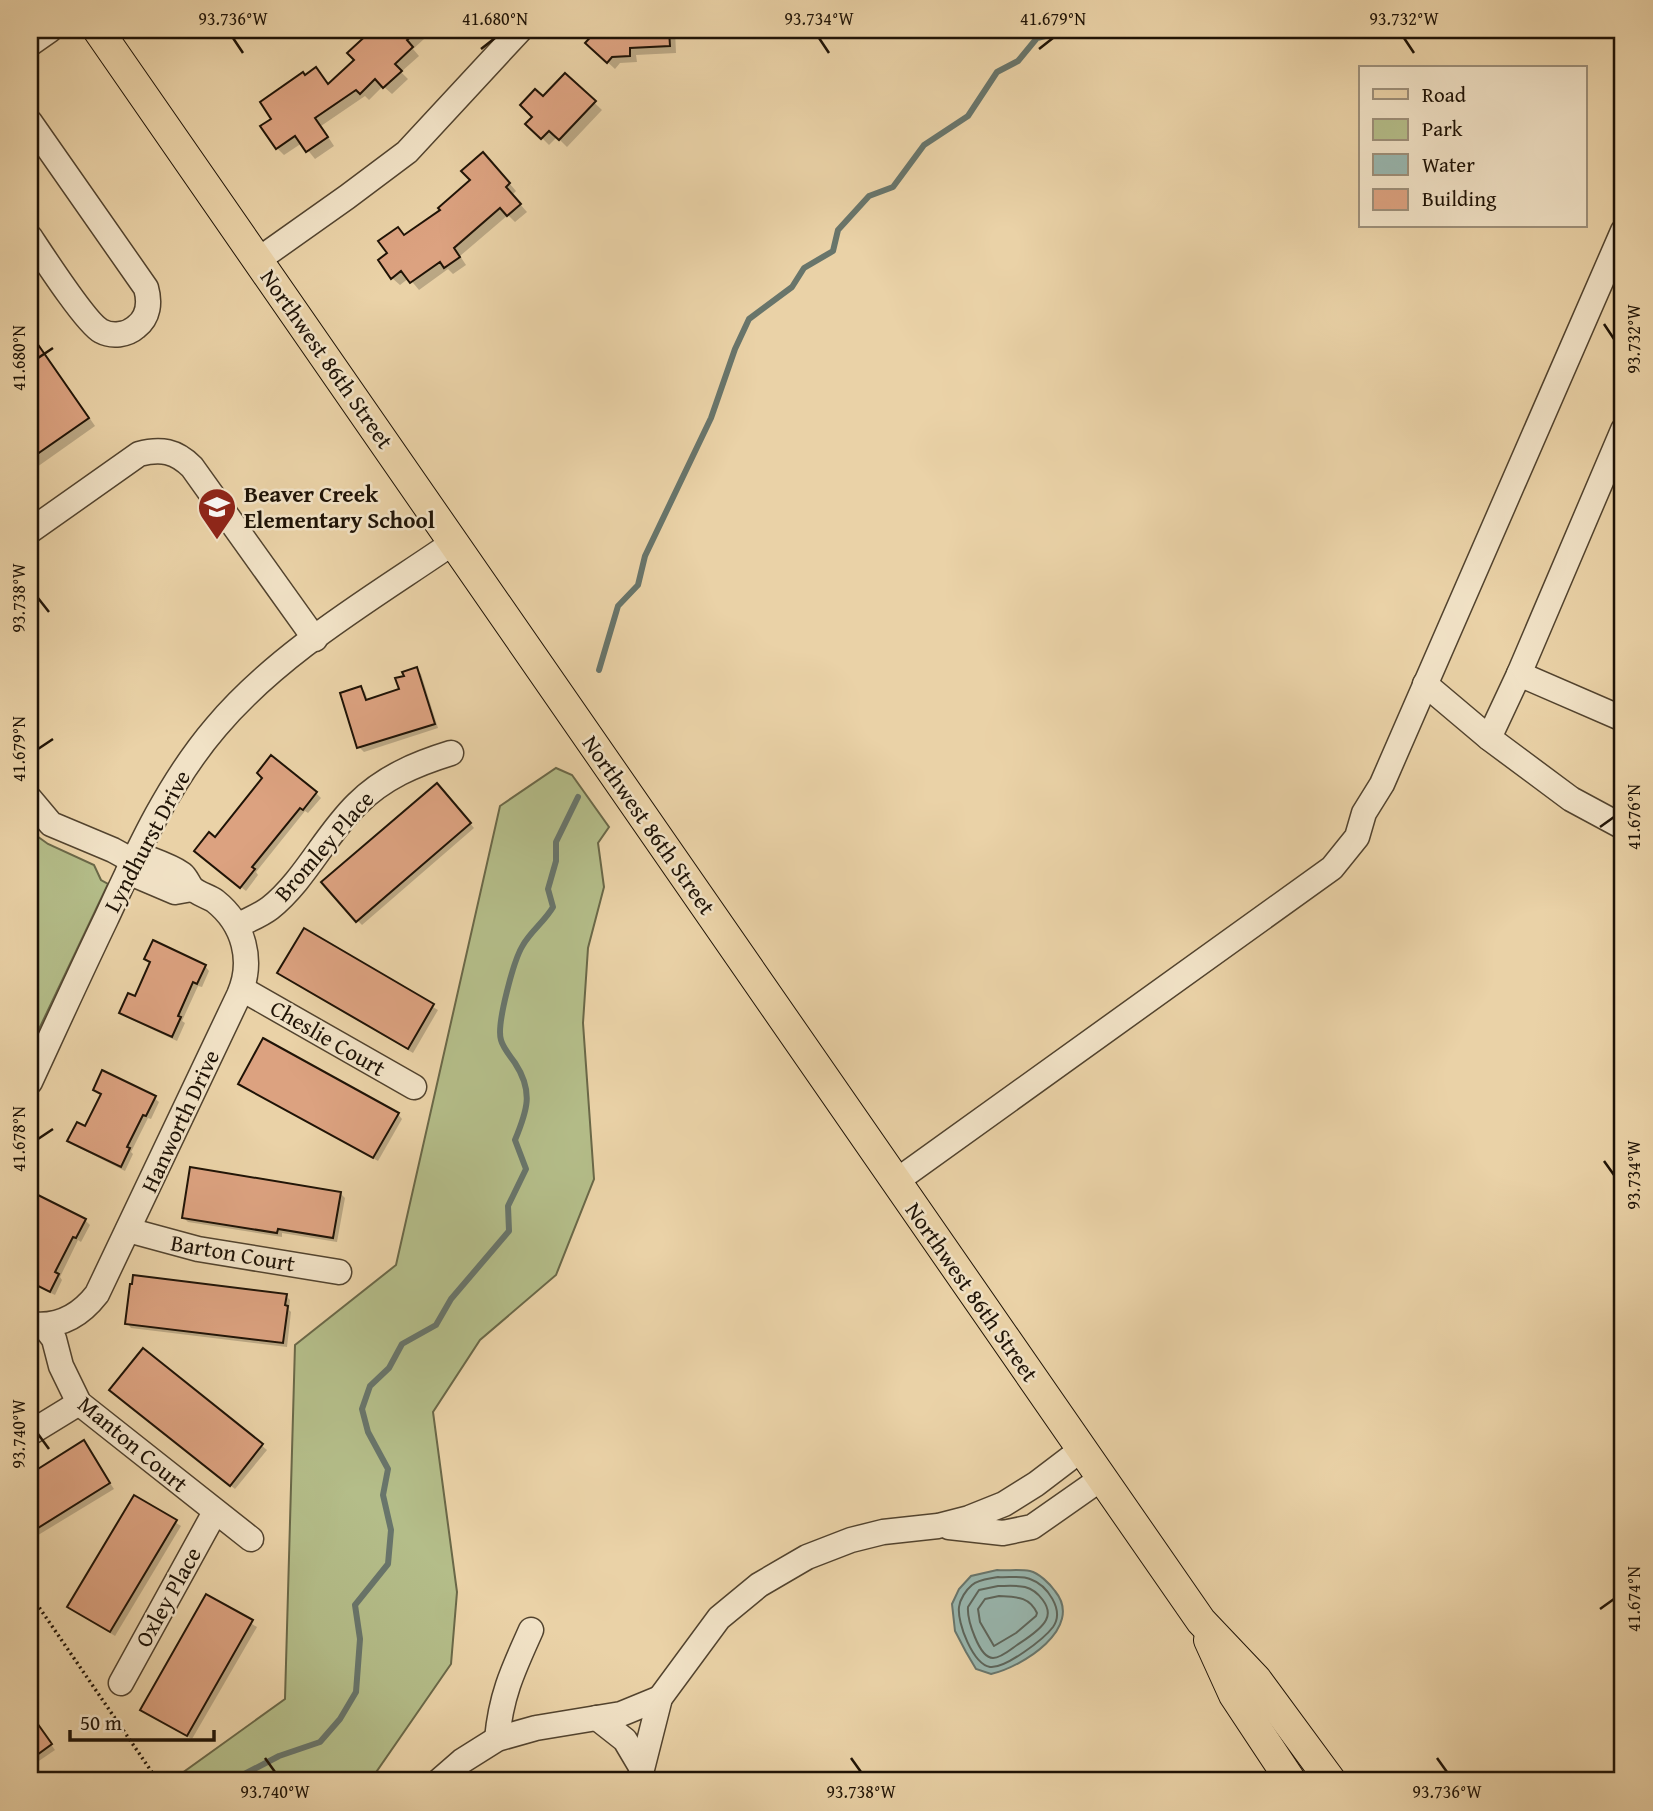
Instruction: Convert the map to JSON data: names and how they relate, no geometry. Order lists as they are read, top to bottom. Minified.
{"streets":{"main road":["Northwest 86th Street"],"street":["Lyndhurst Drive","Bromley Place","Cheslie Court","Hanworth Drive","Barton Court","Manton Court","Oxley Place"]},"crossings":[["Northwest 86th Street","Lyndhurst Drive"],["Lyndhurst Drive","Hanworth Drive"],["Bromley Place","Hanworth Drive"],["Cheslie Court","Hanworth Drive"],["Hanworth Drive","Barton Court"],["Hanworth Drive","Manton Court"],["Manton Court","Oxley Place"]],"places":{"school or university":["Beaver Creek Elementary School"]},"legend":["Road","Park","Water","Building"],"scale_bar":"50 m","coordinates":["93.736°W","41.680°N","93.734°W","41.679°N","93.732°W","93.738°W","41.676°N","41.678°N","93.740°W","41.674°N"]}
